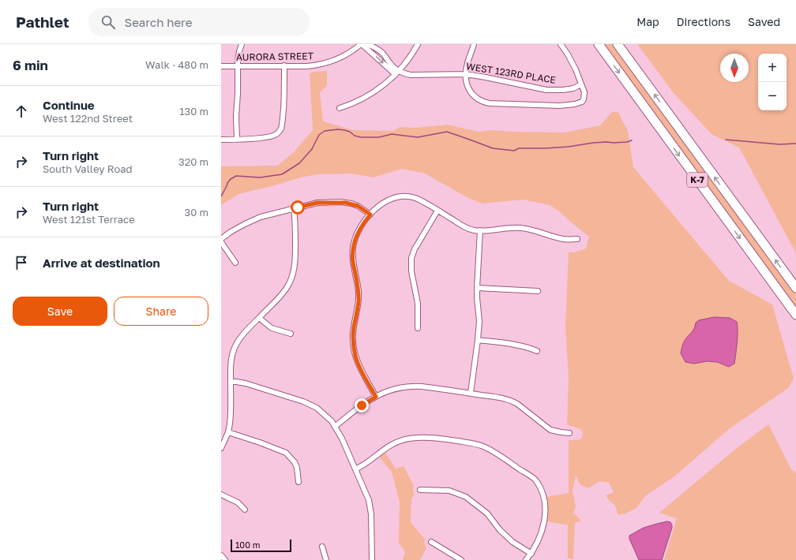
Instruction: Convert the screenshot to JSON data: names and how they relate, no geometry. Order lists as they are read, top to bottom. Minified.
{"streets":{"highway":["K-7"],"street":["AURORA STREET","WEST 123RD PLACE"]},"crossings":[["AURORA STREET","WEST 123RD PLACE"]],"scale_bar":"100 m","north":"bottom","page":{"header":"Pathlet","search":"Search here","nav":["Map","Directions","Saved"],"heading":["6 min","Walk · 480 m"],"map_buttons":["+","−"],"list":[["Continue","West 122nd Street","130 m"],["Turn right","South Valley Road","320 m"],["Turn right","West 121st Terrace","30 m"],"Arrive at destination"],"buttons":["Save","Share"],"scale":"100 m"}}
